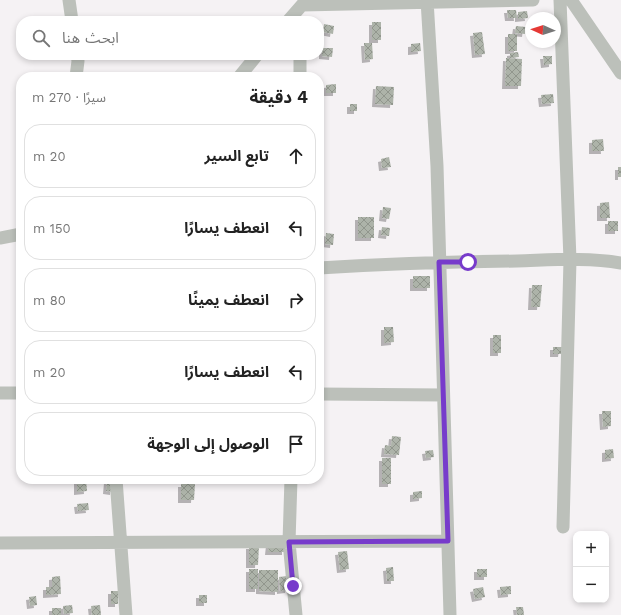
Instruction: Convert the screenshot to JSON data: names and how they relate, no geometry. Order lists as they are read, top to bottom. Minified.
{"north":"left","page":{"search":"ابحث هنا","heading":["4 دقيقة","سيرًا · 270 m"],"list":[["تابع السير","20 m"],["انعطف يسارًا","150 m"],["انعطف يمينًا","80 m"],["انعطف يسارًا","20 m"],"الوصول إلى الوجهة"],"map_buttons":["+","−"]}}
